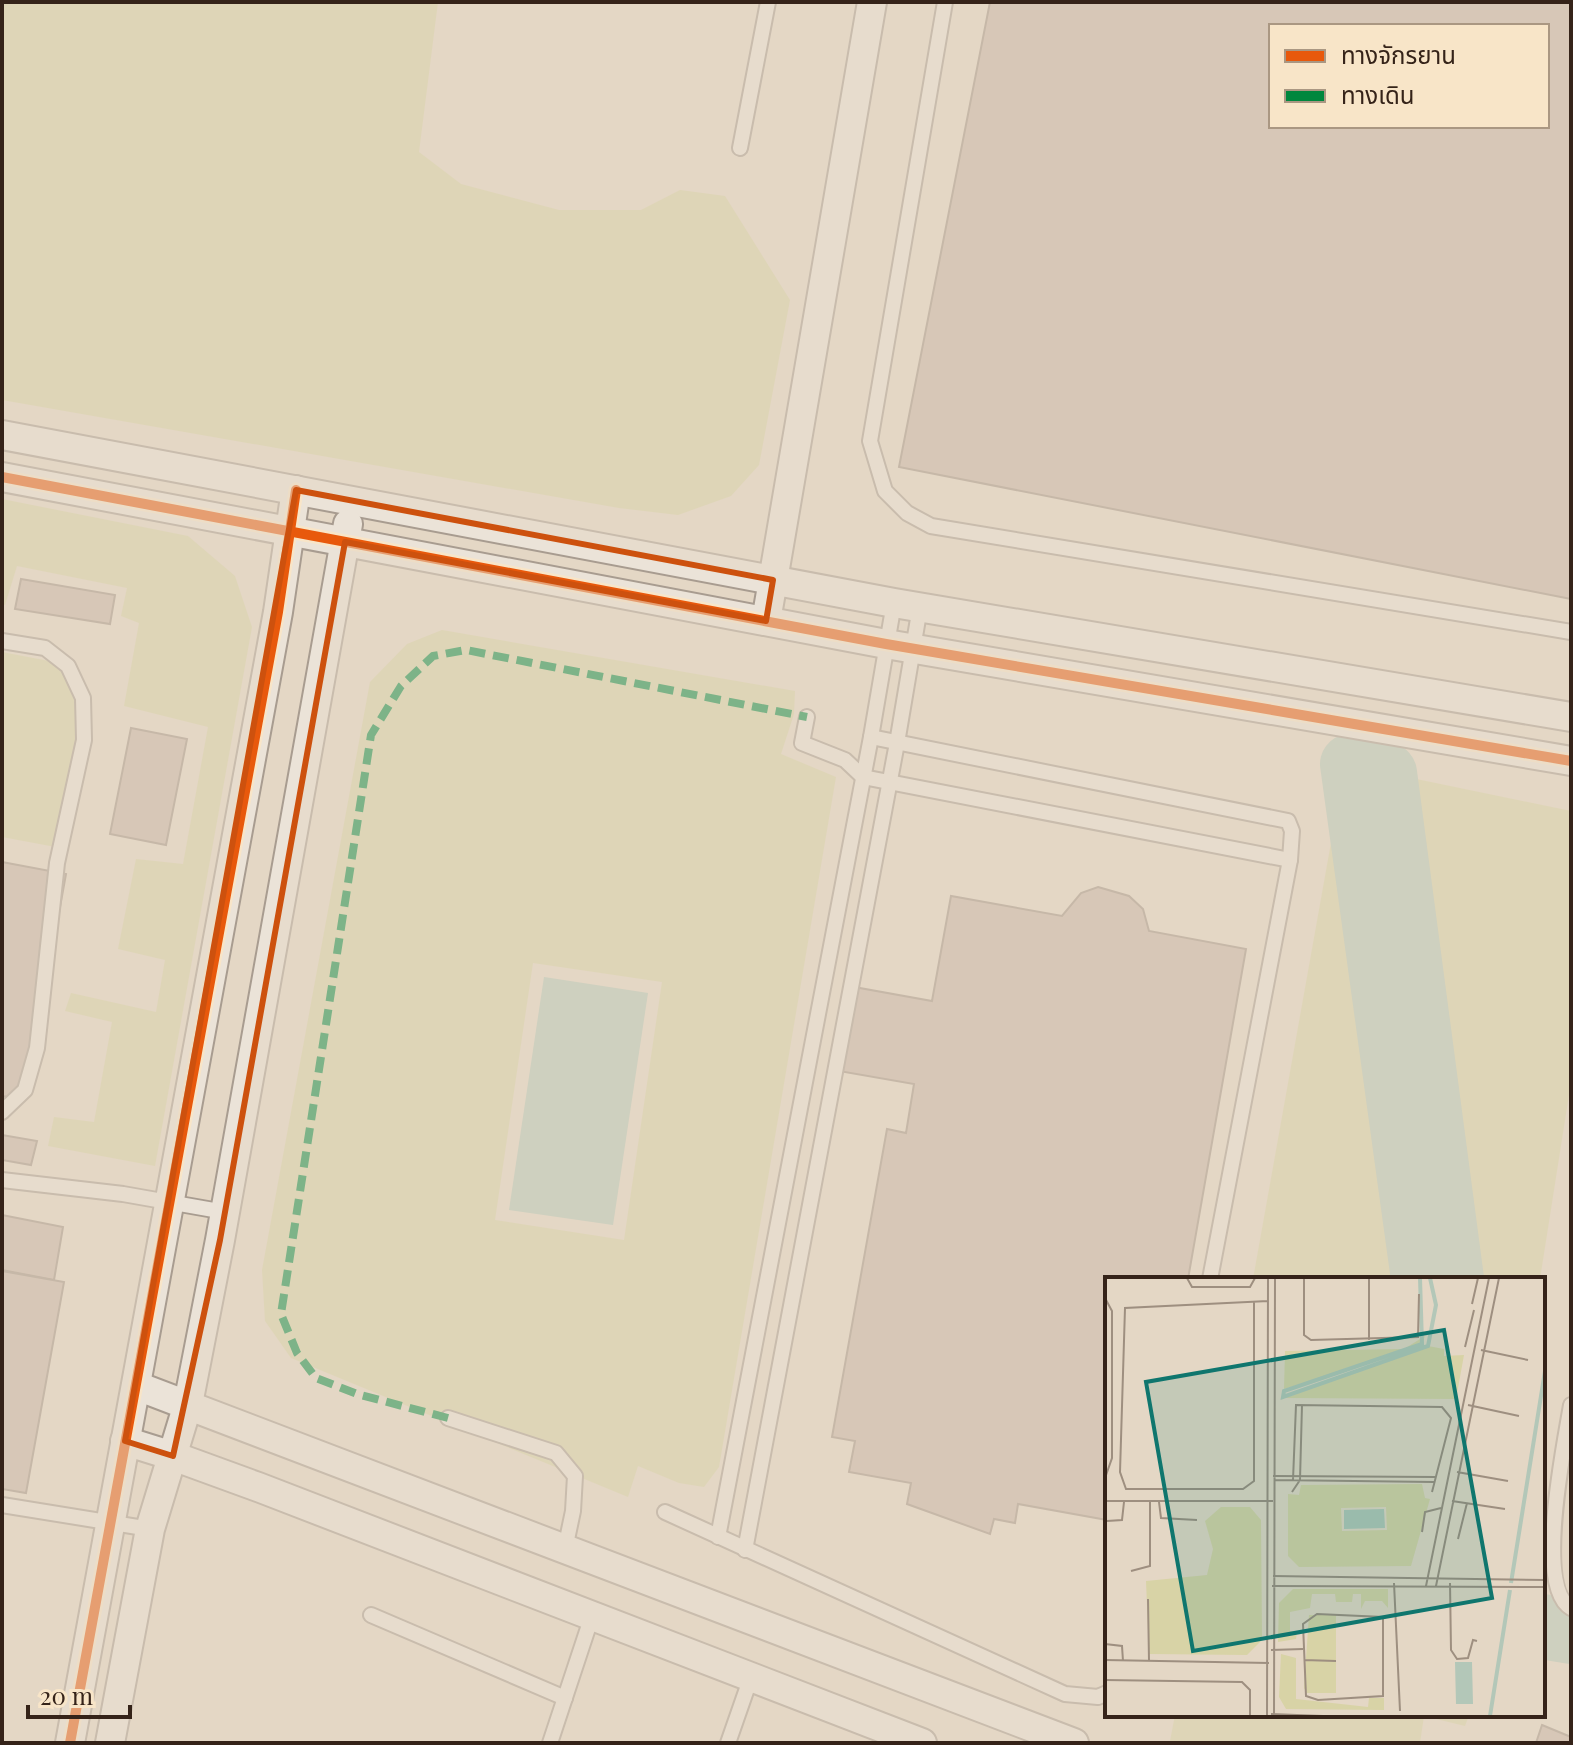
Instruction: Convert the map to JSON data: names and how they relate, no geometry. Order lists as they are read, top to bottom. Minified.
{"legend":["ทางจักรยาน","ทางเดิน"],"scale_bar":"20 m"}
